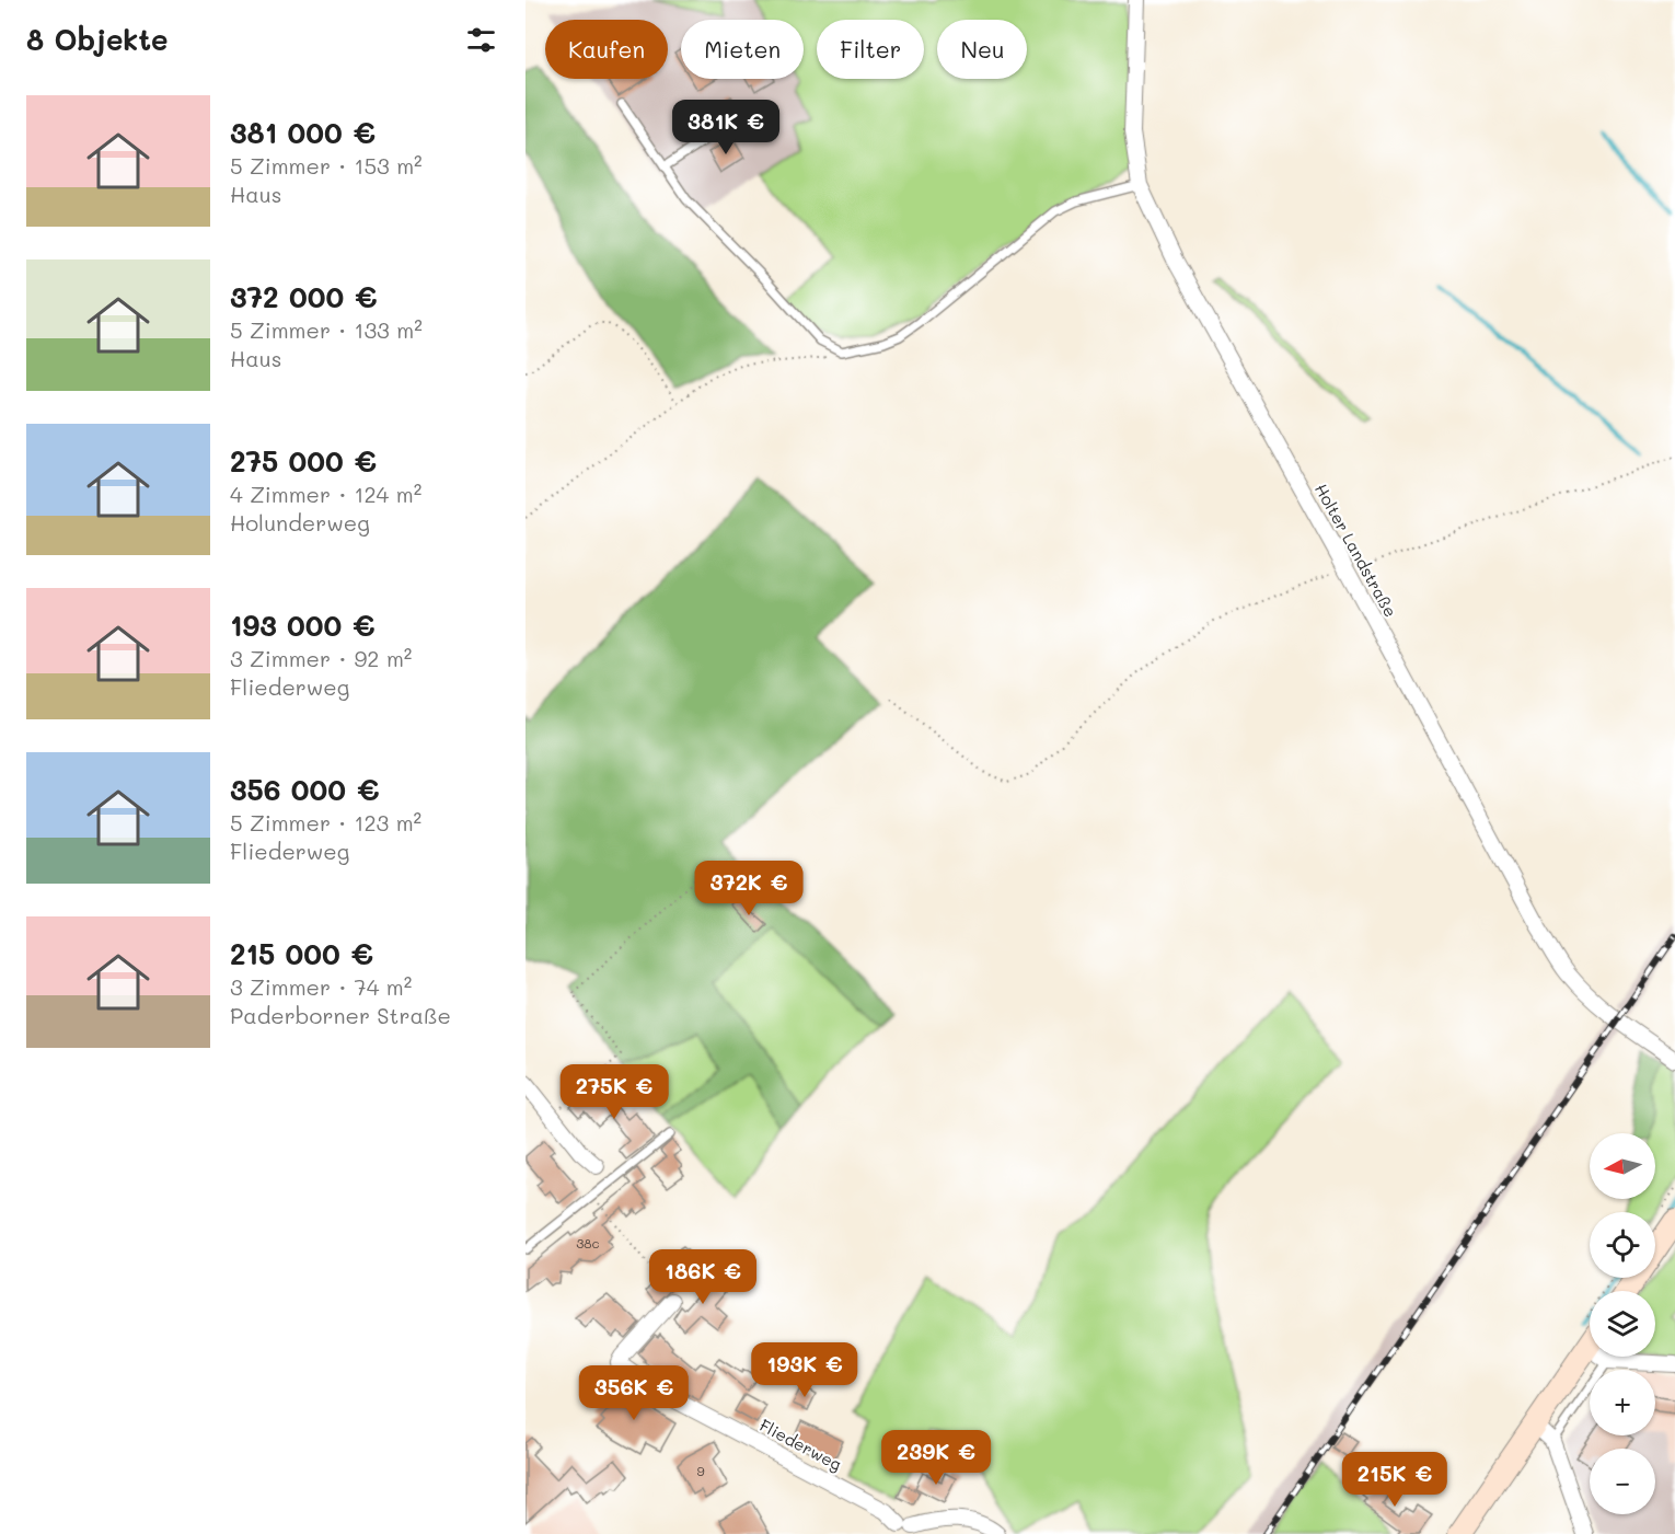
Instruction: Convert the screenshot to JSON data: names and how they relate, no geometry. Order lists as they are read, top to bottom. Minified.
{"streets":{"street":["Holter Landstraße","Fliederweg"]},"house_numbers":["38c","9"],"north":"left","page":{"heading":"8 Objekte","chip":["Kaufen","Mieten","Filter","Neu"],"list":[{"name":"381 000 €","note":"5 Zimmer · 153 m² · Haus"},{"name":"372 000 €","note":"5 Zimmer · 133 m² · Haus"},{"name":"275 000 €","note":"4 Zimmer · 124 m² · Holunderweg"},{"name":"193 000 €","note":"3 Zimmer · 92 m² · Fliederweg"},{"name":"356 000 €","note":"5 Zimmer · 123 m² · Fliederweg"},{"name":"215 000 €","note":"3 Zimmer · 74 m² · Paderborner Straße"}],"price":["381K €","372K €","275K €","186K €","193K €","356K €","239K €","215K €"],"map_buttons":["+","−"]}}
